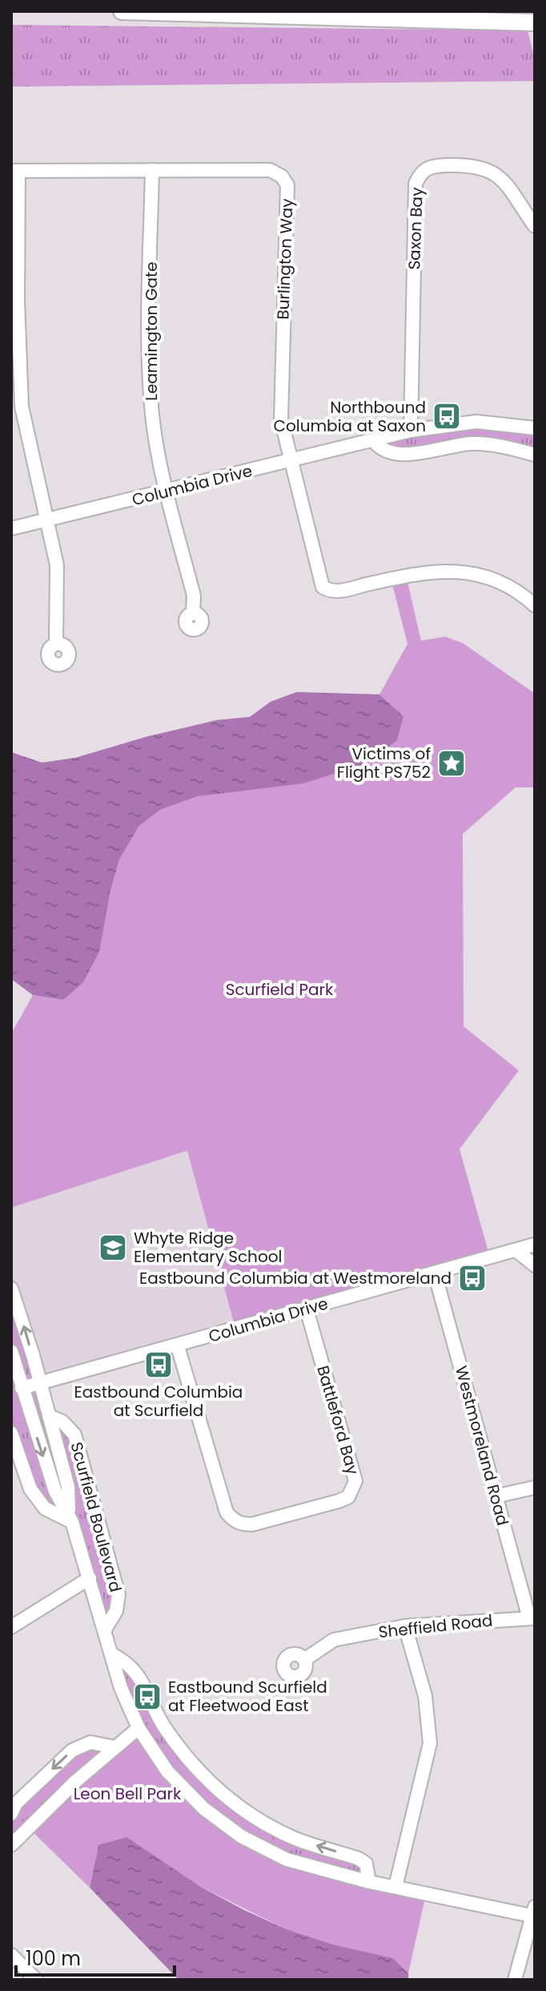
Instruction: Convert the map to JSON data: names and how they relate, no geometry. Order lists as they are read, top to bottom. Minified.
{"streets":{"street":["Saxon Bay","Burlington Way","Leamington Gate","Columbia Drive","Battleford Bay","Westmoreland Road","Scurfield Boulevard","Sheffield Road"]},"crossings":[["Saxon Bay","Columbia Drive"],["Burlington Way","Leamington Gate"],["Burlington Way","Columbia Drive"],["Leamington Gate","Columbia Drive"],["Columbia Drive","Battleford Bay"],["Columbia Drive","Westmoreland Road"],["Columbia Drive","Scurfield Boulevard"],["Westmoreland Road","Sheffield Road"]],"parks":["Scurfield Park","Leon Bell Park"],"places":{"bus stop":["Northbound Columbia at Saxon","Eastbound Columbia at Westmoreland","Eastbound Columbia at Scurfield","Eastbound Scurfield at Fleetwood East"],"place":["Victims of Flight PS752"],"school or university":["Whyte Ridge Elementary School"]},"scale_bar":"100 m"}
